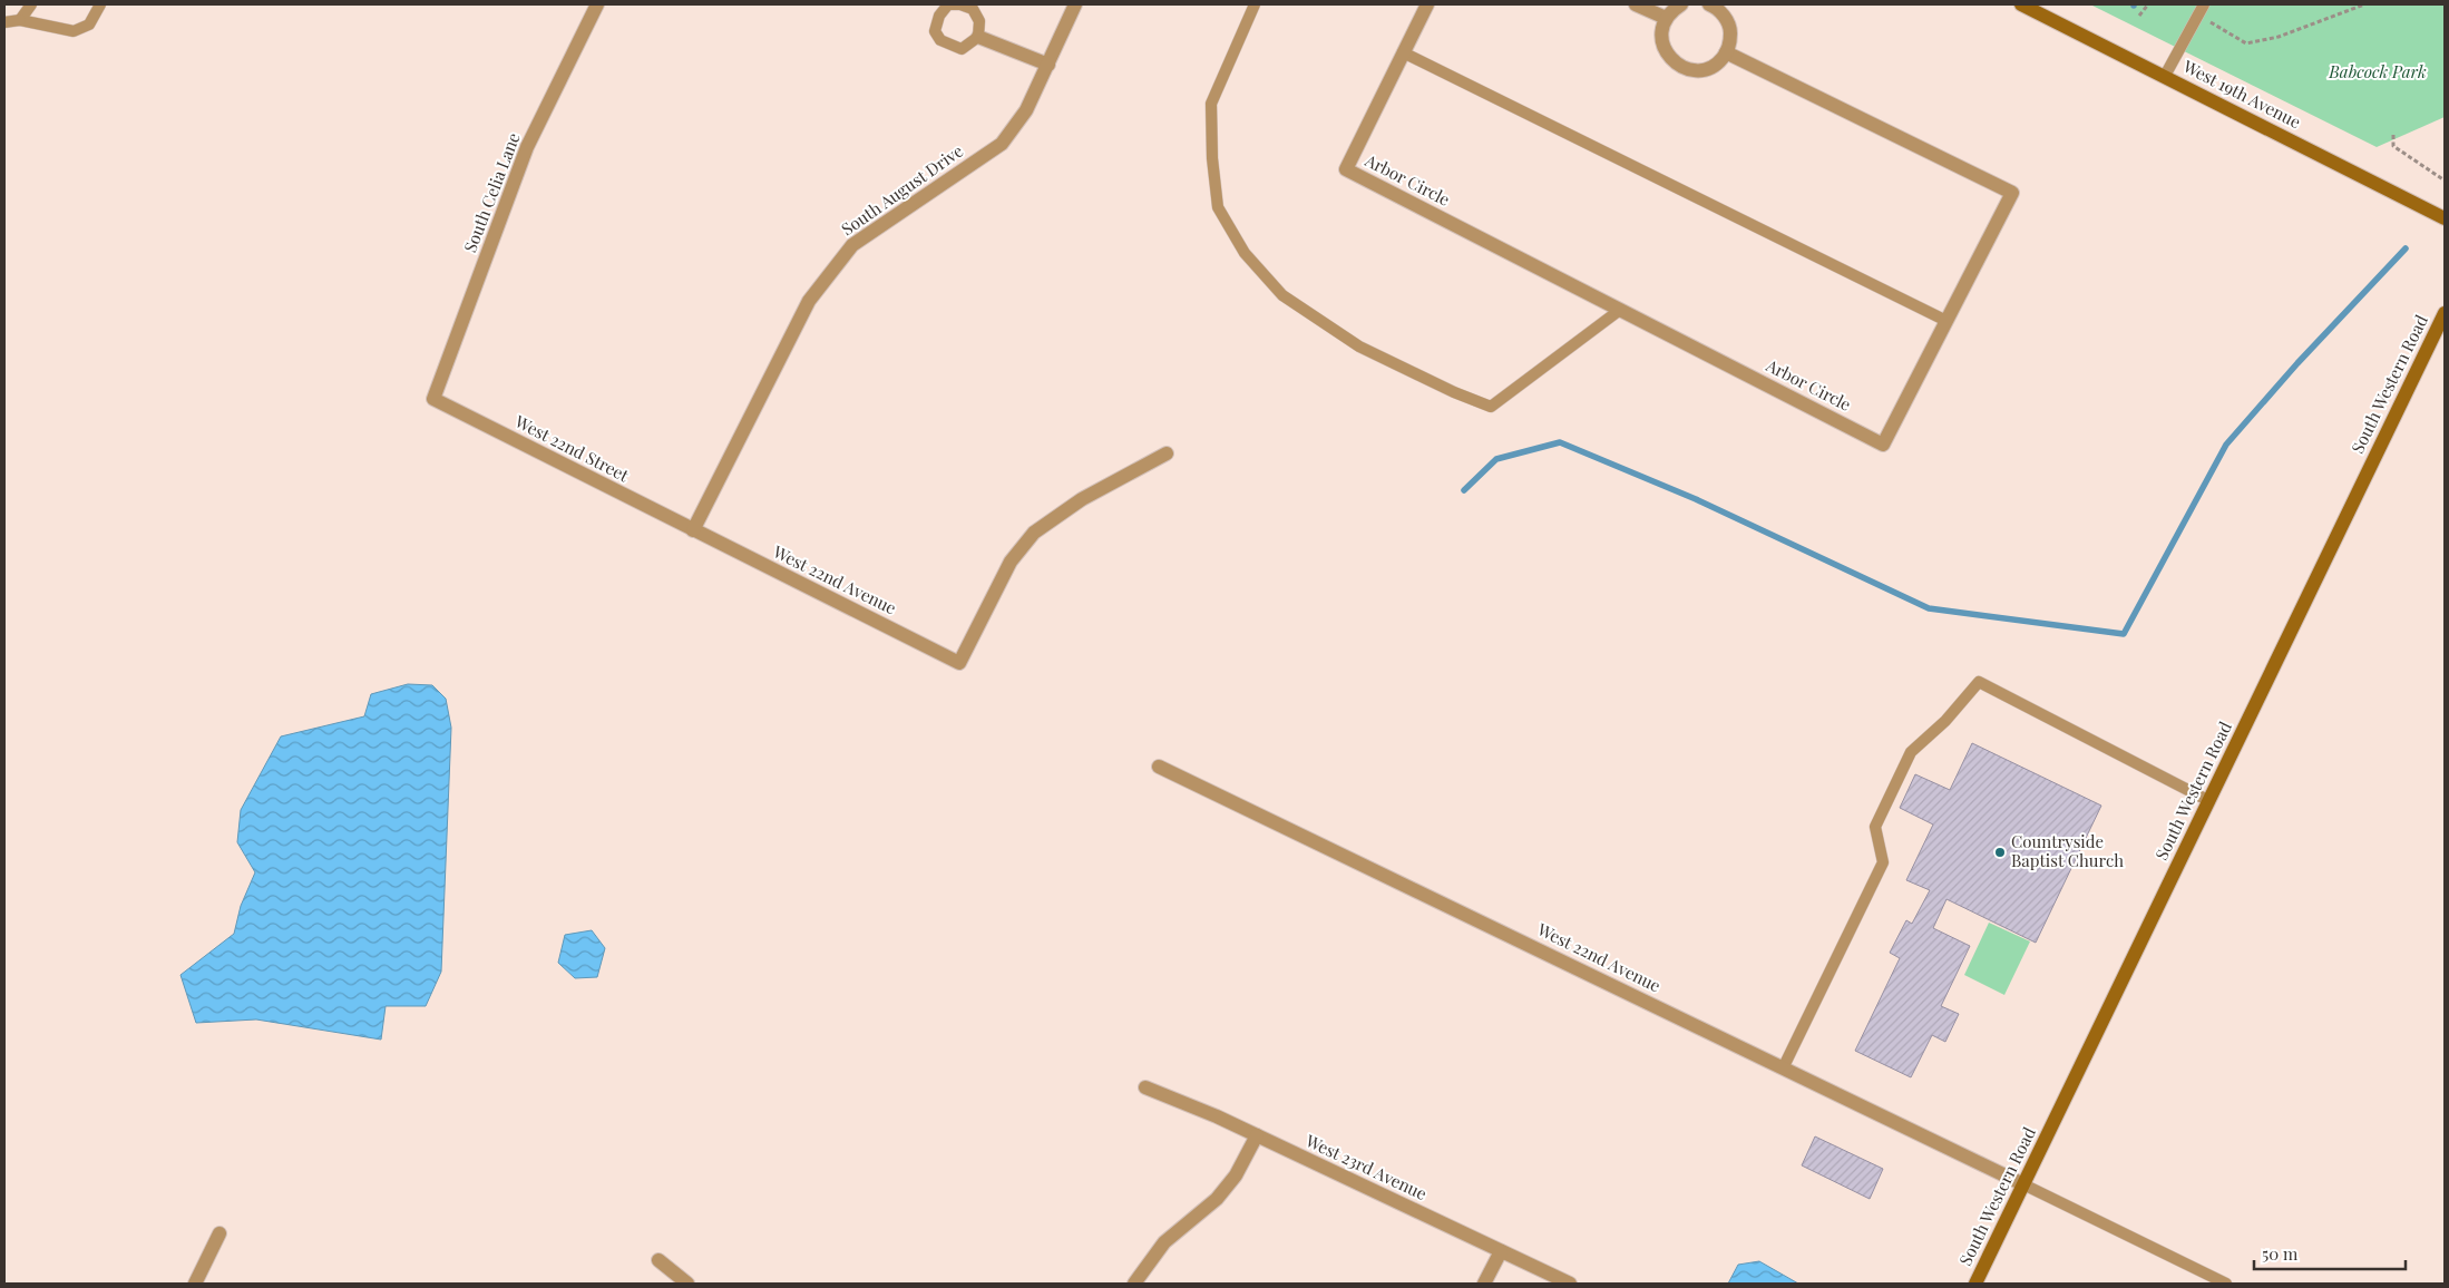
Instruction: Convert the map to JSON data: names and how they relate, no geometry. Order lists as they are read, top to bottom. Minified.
{"streets":{"street":["West 19th Avenue","Arbor Circle","South August Drive","South Celia Lane","South Western Road","West 22nd Street","West 22nd Avenue","West 23rd Avenue"]},"crossings":[["South August Drive","West 22nd Street"],["South August Drive","West 22nd Avenue"],["South Celia Lane","West 22nd Street"],["South Western Road","West 22nd Avenue"],["West 22nd Street","West 22nd Avenue"]],"parks":["Babcock Park"],"places":["Countryside Baptist Church"],"scale_bar":"50 m"}
